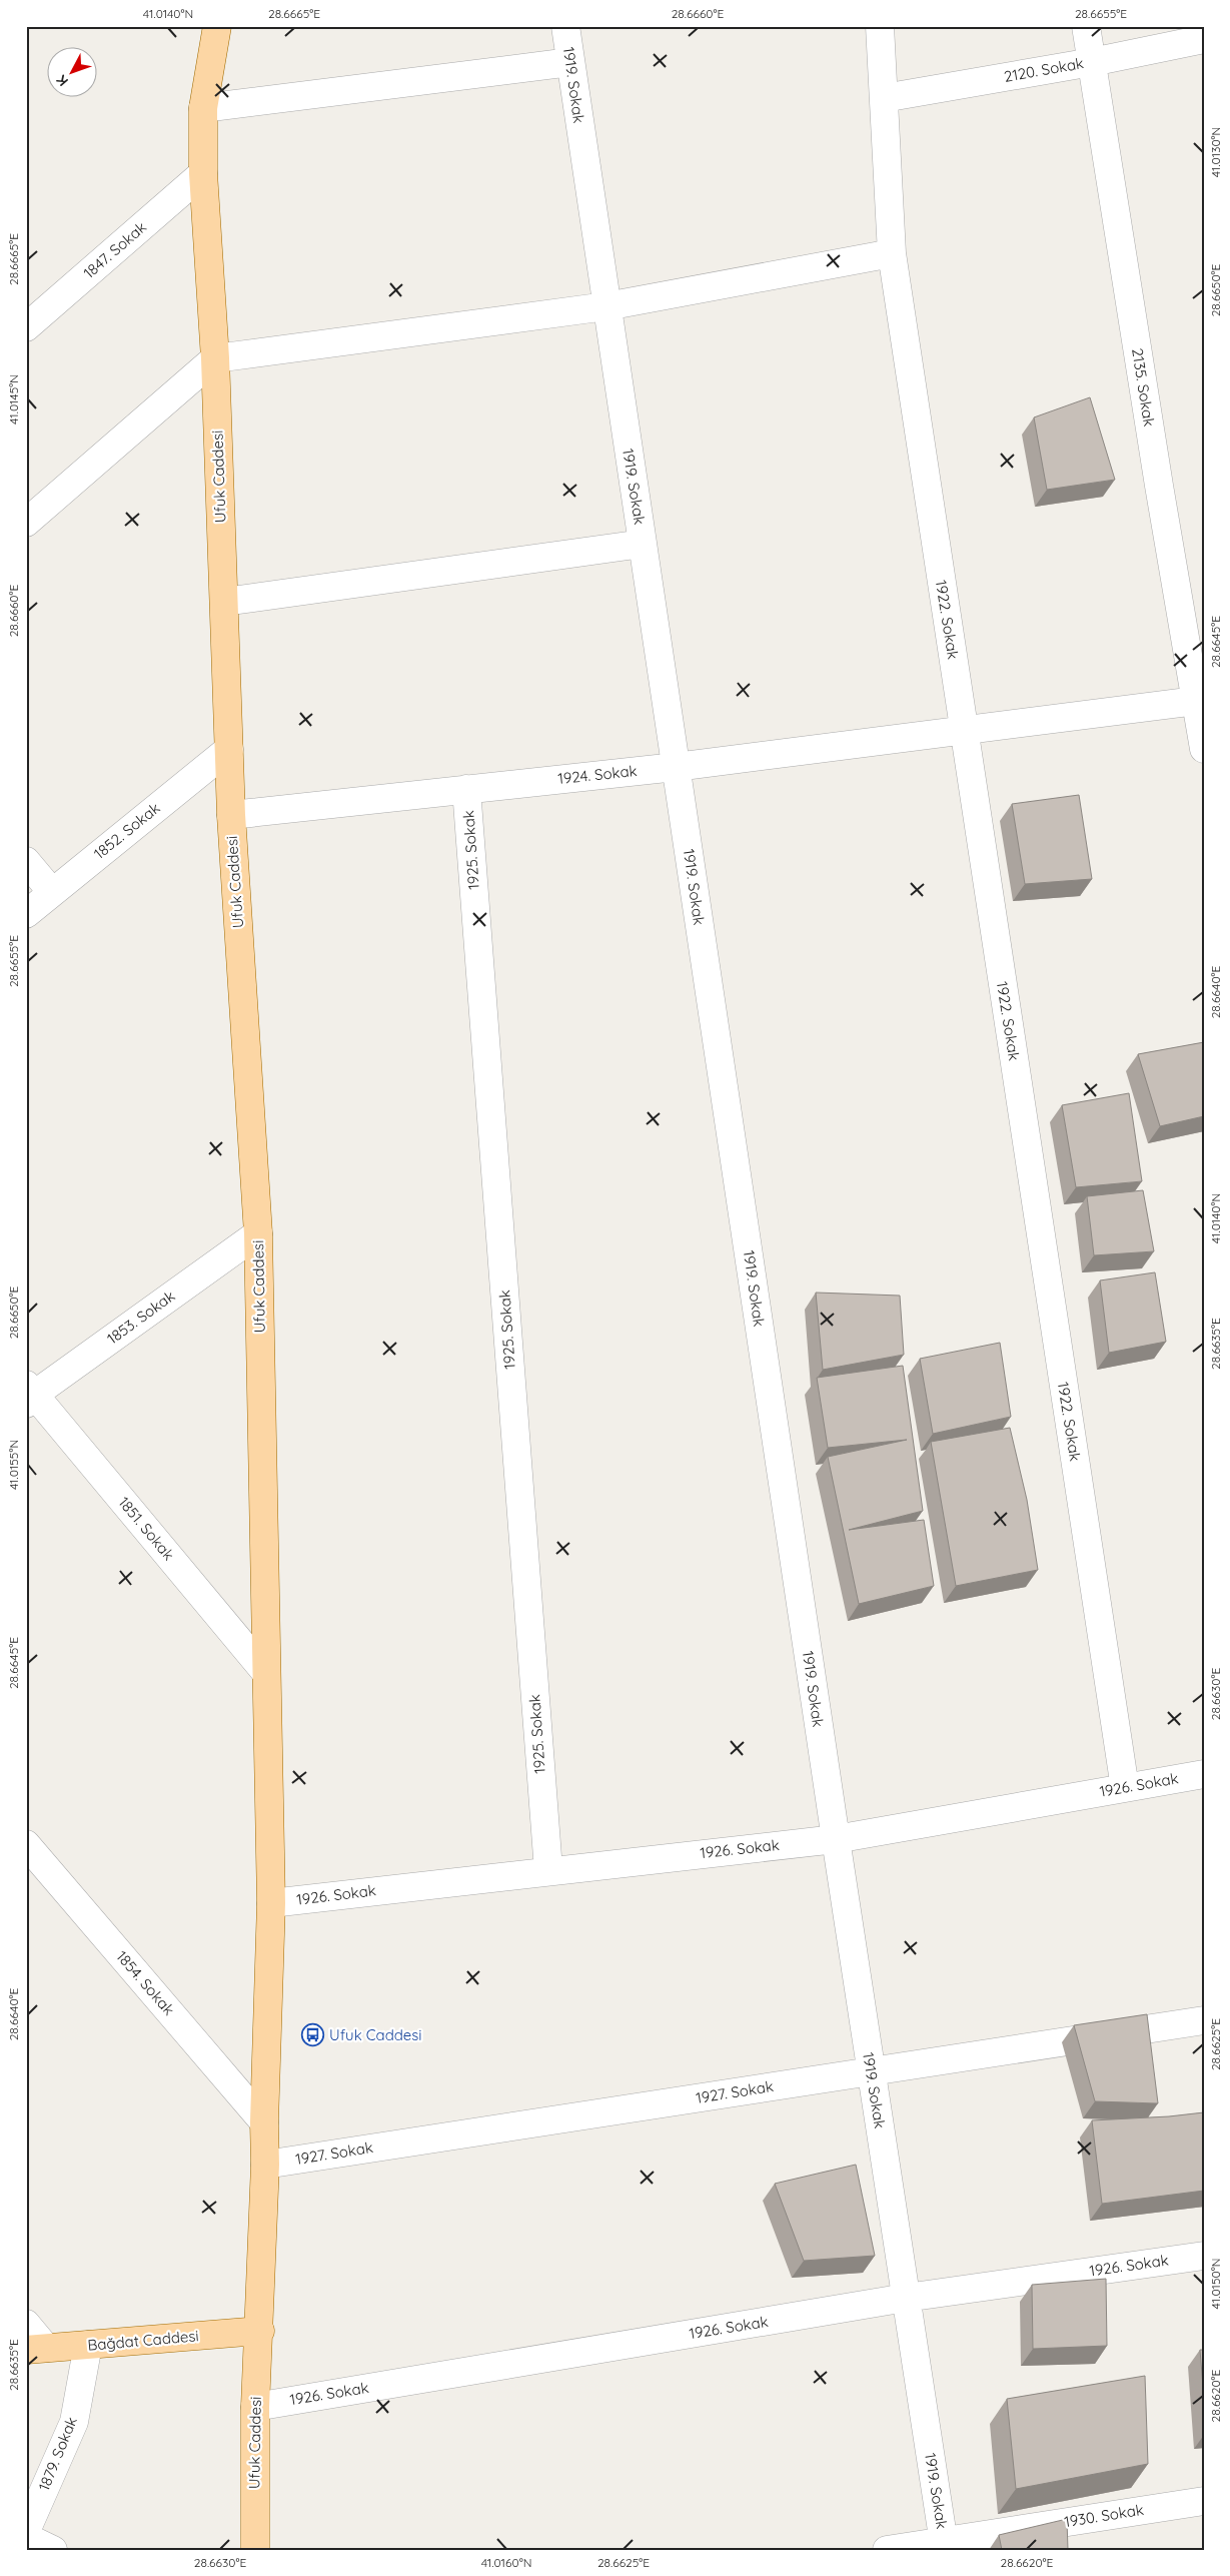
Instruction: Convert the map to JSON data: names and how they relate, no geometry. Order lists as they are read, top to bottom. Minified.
{"streets":{"main road":["Ufuk Caddesi","Bağdat Caddesi"],"street":["2120. Sokak","1919. Sokak","1847. Sokak","2135. Sokak","1922. Sokak","1924. Sokak","1852. Sokak","1925. Sokak","1853. Sokak","1851. Sokak","1926. Sokak","1854. Sokak","1927. Sokak","1879. Sokak","1930. Sokak"]},"crossings":[["2120. Sokak","2135. Sokak"],["2120. Sokak","1922. Sokak"],["1919. Sokak","1924. Sokak"],["1919. Sokak","1926. Sokak"],["1919. Sokak","1927. Sokak"],["1919. Sokak","1930. Sokak"],["1847. Sokak","Ufuk Caddesi"],["2135. Sokak","1924. Sokak"],["Ufuk Caddesi","1924. Sokak"],["Ufuk Caddesi","1852. Sokak"],["Ufuk Caddesi","1853. Sokak"],["Ufuk Caddesi","1851. Sokak"],["Ufuk Caddesi","1926. Sokak"],["Ufuk Caddesi","1854. Sokak"],["Ufuk Caddesi","1927. Sokak"],["Ufuk Caddesi","Bağdat Caddesi"],["1922. Sokak","1924. Sokak"],["1922. Sokak","1926. Sokak"],["1924. Sokak","1925. Sokak"],["1925. Sokak","1926. Sokak"],["1853. Sokak","1851. Sokak"],["Bağdat Caddesi","1879. Sokak"]],"places":{"bus stop":["Ufuk Caddesi"]},"north":"bottom left","coordinates":["41.0140°N","28.6665°E","28.6660°E","28.6655°E","41.0130°N","28.6650°E","41.0145°N","28.6645°E","28.6640°E","28.6635°E","41.0155°N","28.6630°E","28.6625°E","41.0150°N","28.6620°E","41.0160°N"]}
